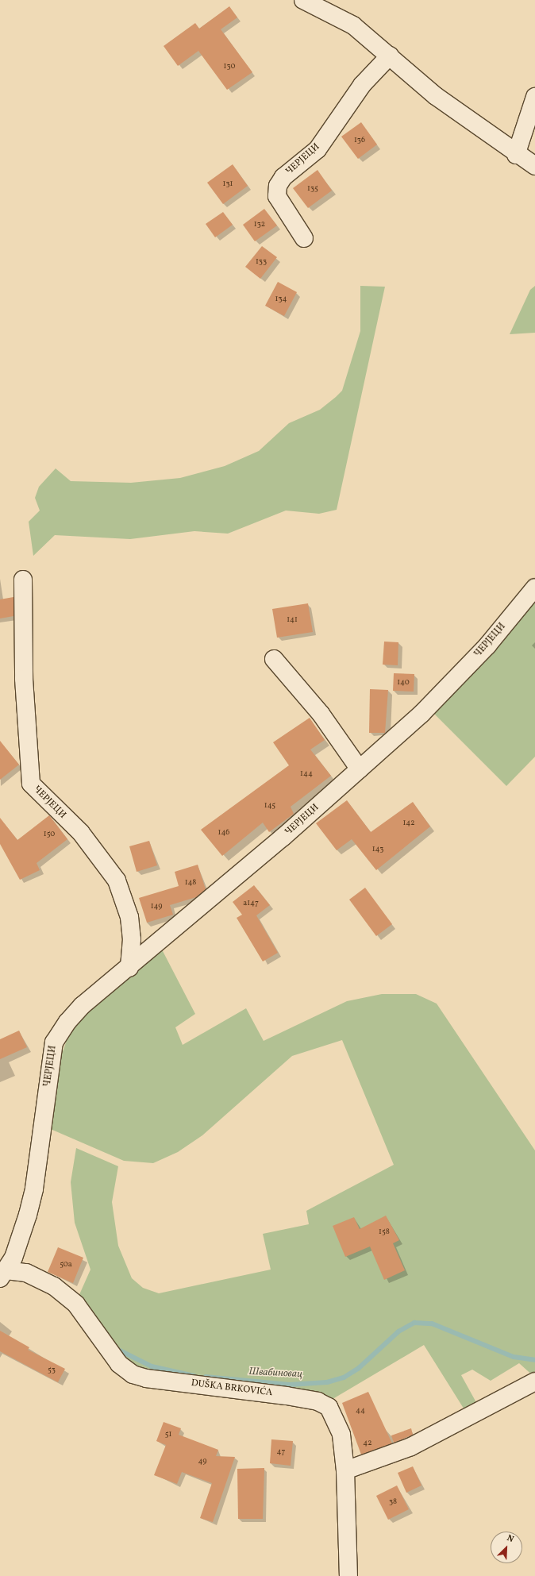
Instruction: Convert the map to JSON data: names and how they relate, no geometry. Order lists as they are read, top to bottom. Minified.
{"streets":{"street":["ЧЕРЈЕЦИ","DUŠKA BRKOVIĆA"]},"crossings":[["ЧЕРЈЕЦИ","DUŠKA BRKOVIĆA"]],"water":["Швабиновац"],"house_numbers":["130","136","131","135","132","133","134","141","140","144","145","142","146","150","143","148","a147","149","158","50a","53","44","51","42","47","49","38"],"north":"top right"}
